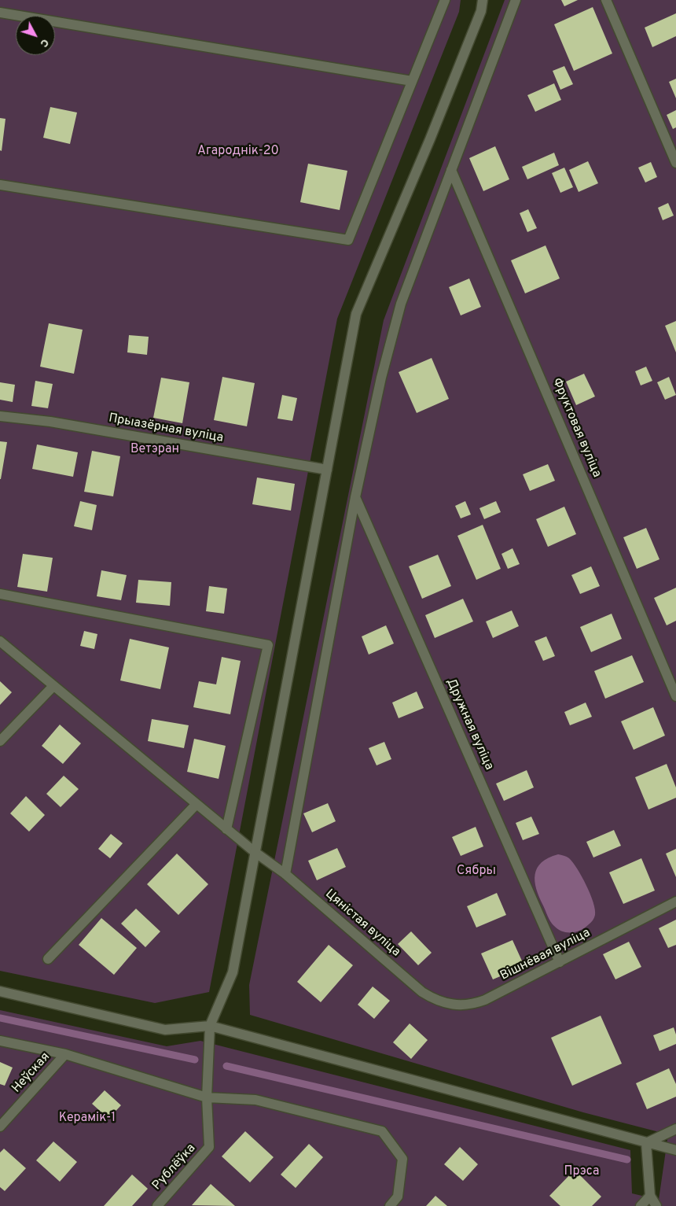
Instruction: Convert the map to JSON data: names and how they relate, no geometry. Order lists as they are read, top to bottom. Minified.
{"streets":{"street":["Фруктовая вуліца","Прыазёрная вуліца","Дружная вуліца","Цяністая вуліца","Вішнёвая вуліца","Неўская","Рублёўка"]},"crossings":[["Дружная вуліца","Вішнёвая вуліца"],["Цяністая вуліца","Вішнёвая вуліца"]],"parks":["Агароднік-20","Ветэран","Сябры","Керамік-1","Прэса"],"north":"bottom right"}
